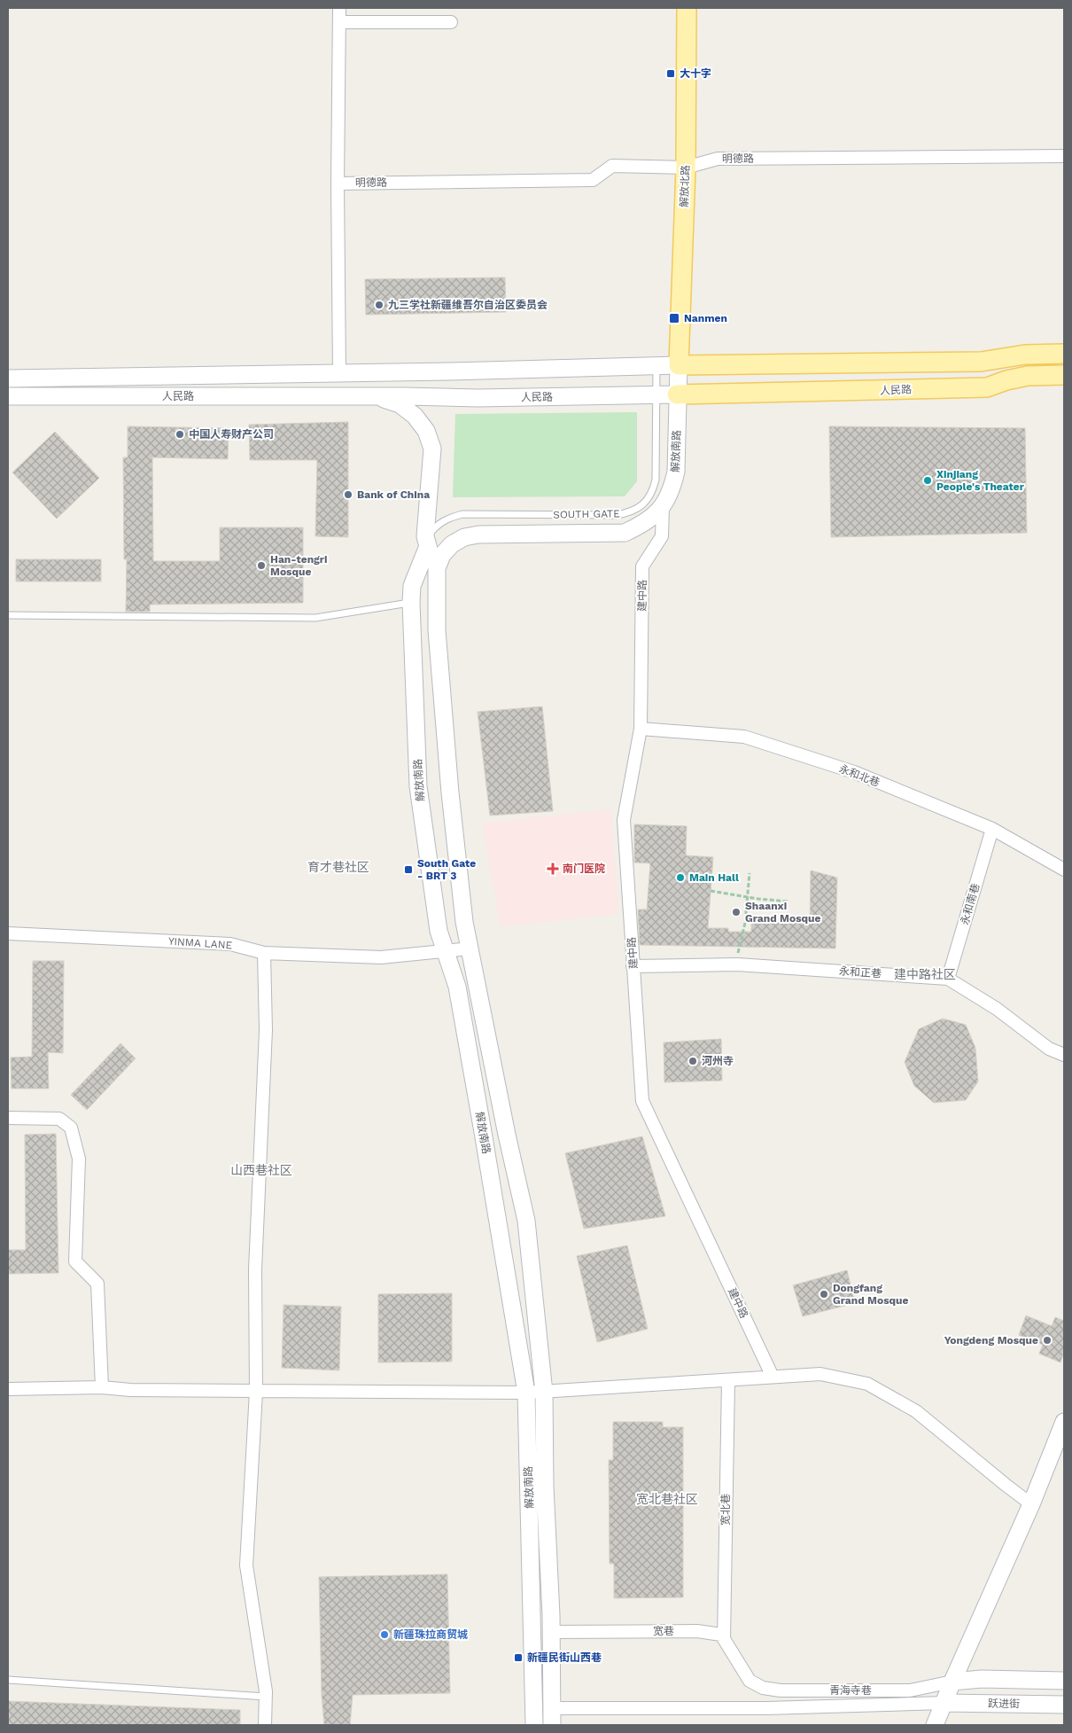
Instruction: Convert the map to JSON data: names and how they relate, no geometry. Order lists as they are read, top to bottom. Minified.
{"streets":{"main road":["解放北路","人民路","解放南路","跃进街"],"street":["明德路","建中路","永和北巷","永和南巷","YINMA LANE","永和正巷","宽北巷","宽巷","青海寺巷"],"lane":["SOUTH GATE"]},"crossings":[["明德路","解放北路"],["解放北路","人民路"],["解放北路","解放南路"],["人民路","解放南路"],["人民路","SOUTH GATE"],["解放南路","SOUTH GATE"],["解放南路","建中路"],["解放南路","YINMA LANE"],["解放南路","宽巷"],["解放南路","青海寺巷"],["建中路","永和北巷"],["建中路","永和正巷"],["永和北巷","永和南巷"],["永和南巷","永和正巷"],["宽北巷","宽巷"],["宽北巷","青海寺巷"],["宽巷","青海寺巷"],["青海寺巷","跃进街"]],"districts":["育才巷社区","建中路社区","山西巷社区","宽北巷社区"],"places":{"transit":["大十字","Nanmen","South Gate - BRT 3","新疆民街山西巷"],"other":["九三学社新疆维吾尔自治区委员会","中国人寿财产公司","Xinjiang People's Theater","Bank of China","Han-tengri Mosque","Main Hall","Shaanxi Grand Mosque","河州寺","Dongfang Grand Mosque","Yongdeng Mosque","新疆珠拉商贸城"],"health":["南门医院"]}}
